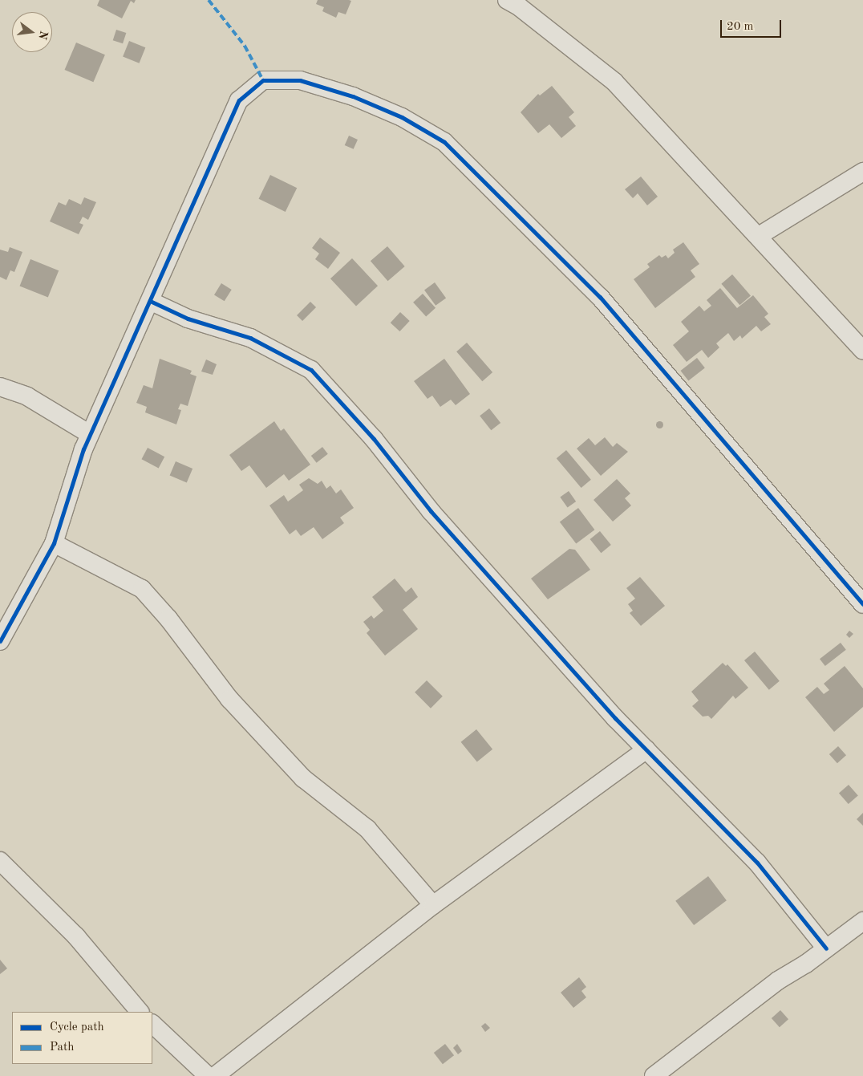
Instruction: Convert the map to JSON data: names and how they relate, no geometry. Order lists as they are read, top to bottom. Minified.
{"legend":["Cycle path","Path"],"scale_bar":"20 m","north":"right"}
